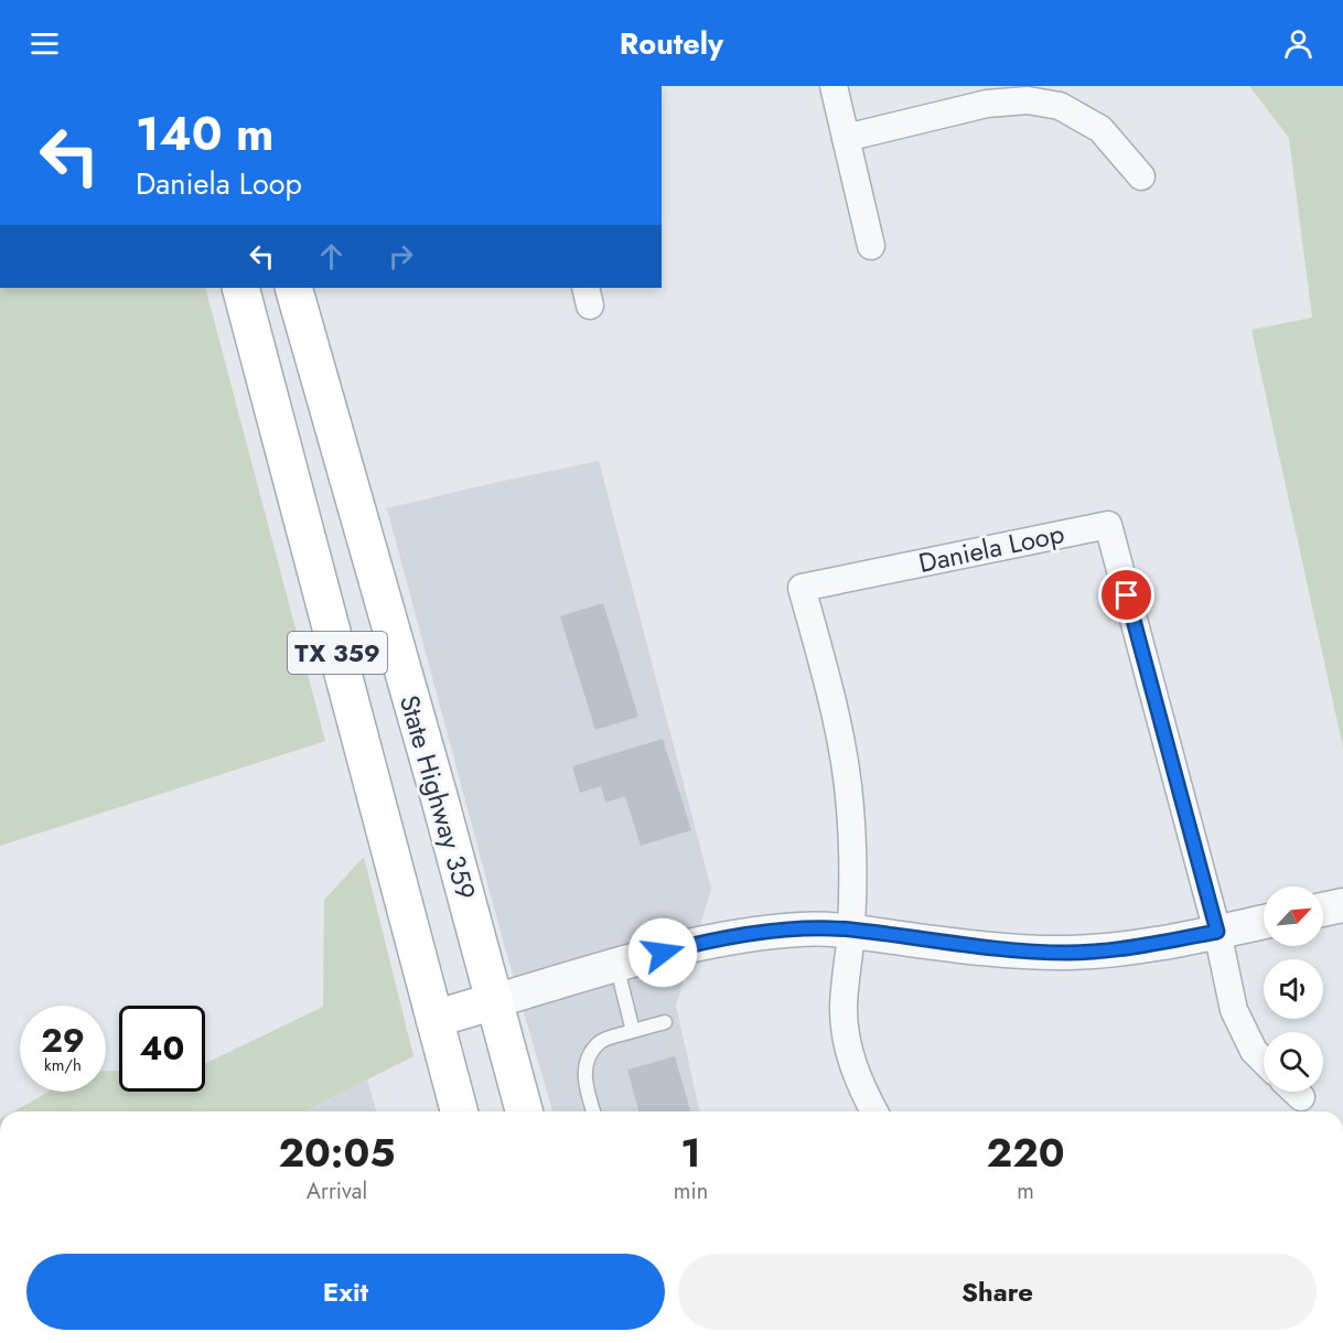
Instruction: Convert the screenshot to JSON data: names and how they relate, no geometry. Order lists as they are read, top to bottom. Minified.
{"streets":{"main road":["TX 359","State Highway 359"],"street":["Daniela Loop"]},"north":"top right","page":{"header":"Routely","turn":["140 m","Daniela Loop"],"speed":"29 km/h","limit":"40","eta":["20:05","Arrival","1","min","220","m"],"buttons":["Exit","Share"]}}
